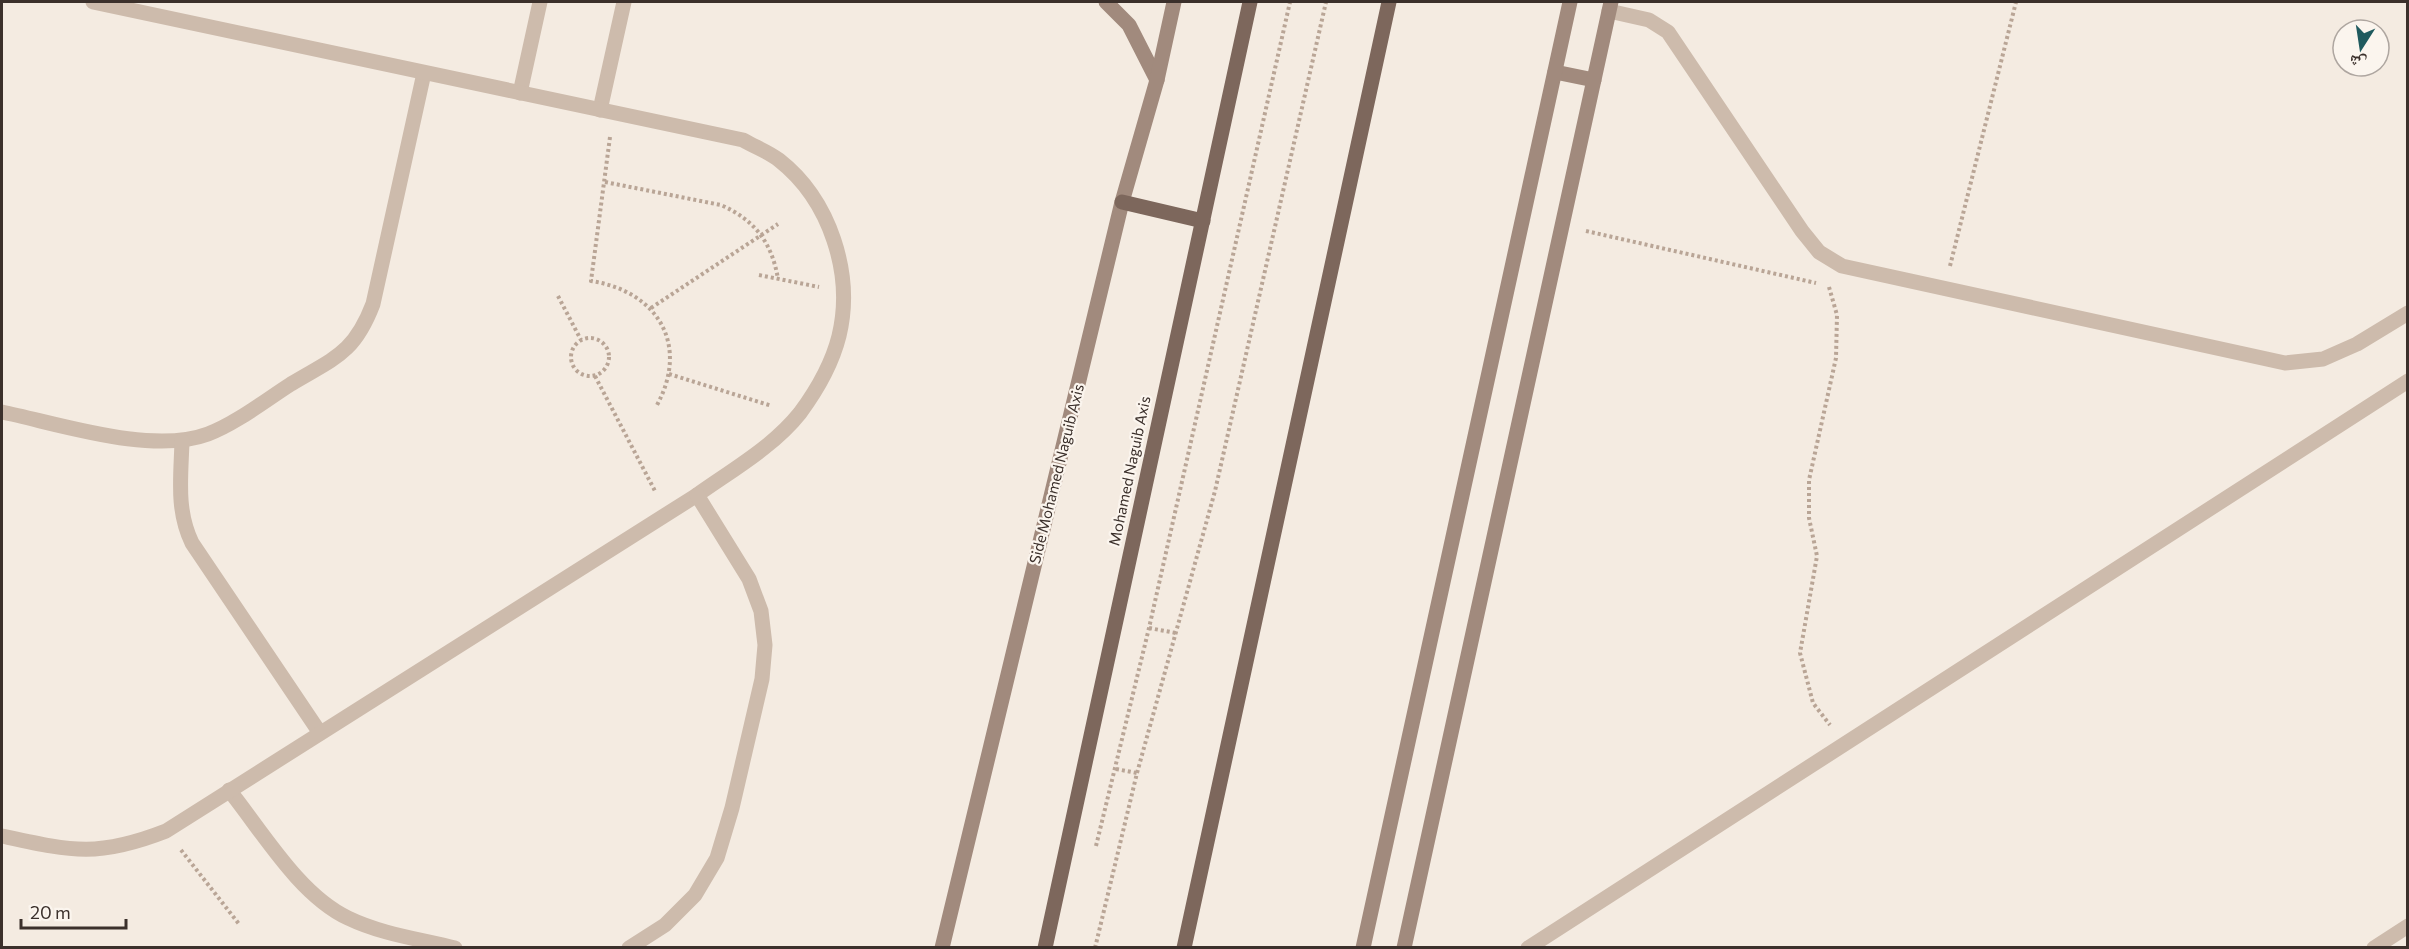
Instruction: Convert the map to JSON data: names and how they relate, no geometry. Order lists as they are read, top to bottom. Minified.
{"streets":{"main road":["Mohamed Naguib Axis"],"street":["Side Mohamed Naguib Axis"]},"scale_bar":"20 m","north":"bottom"}
